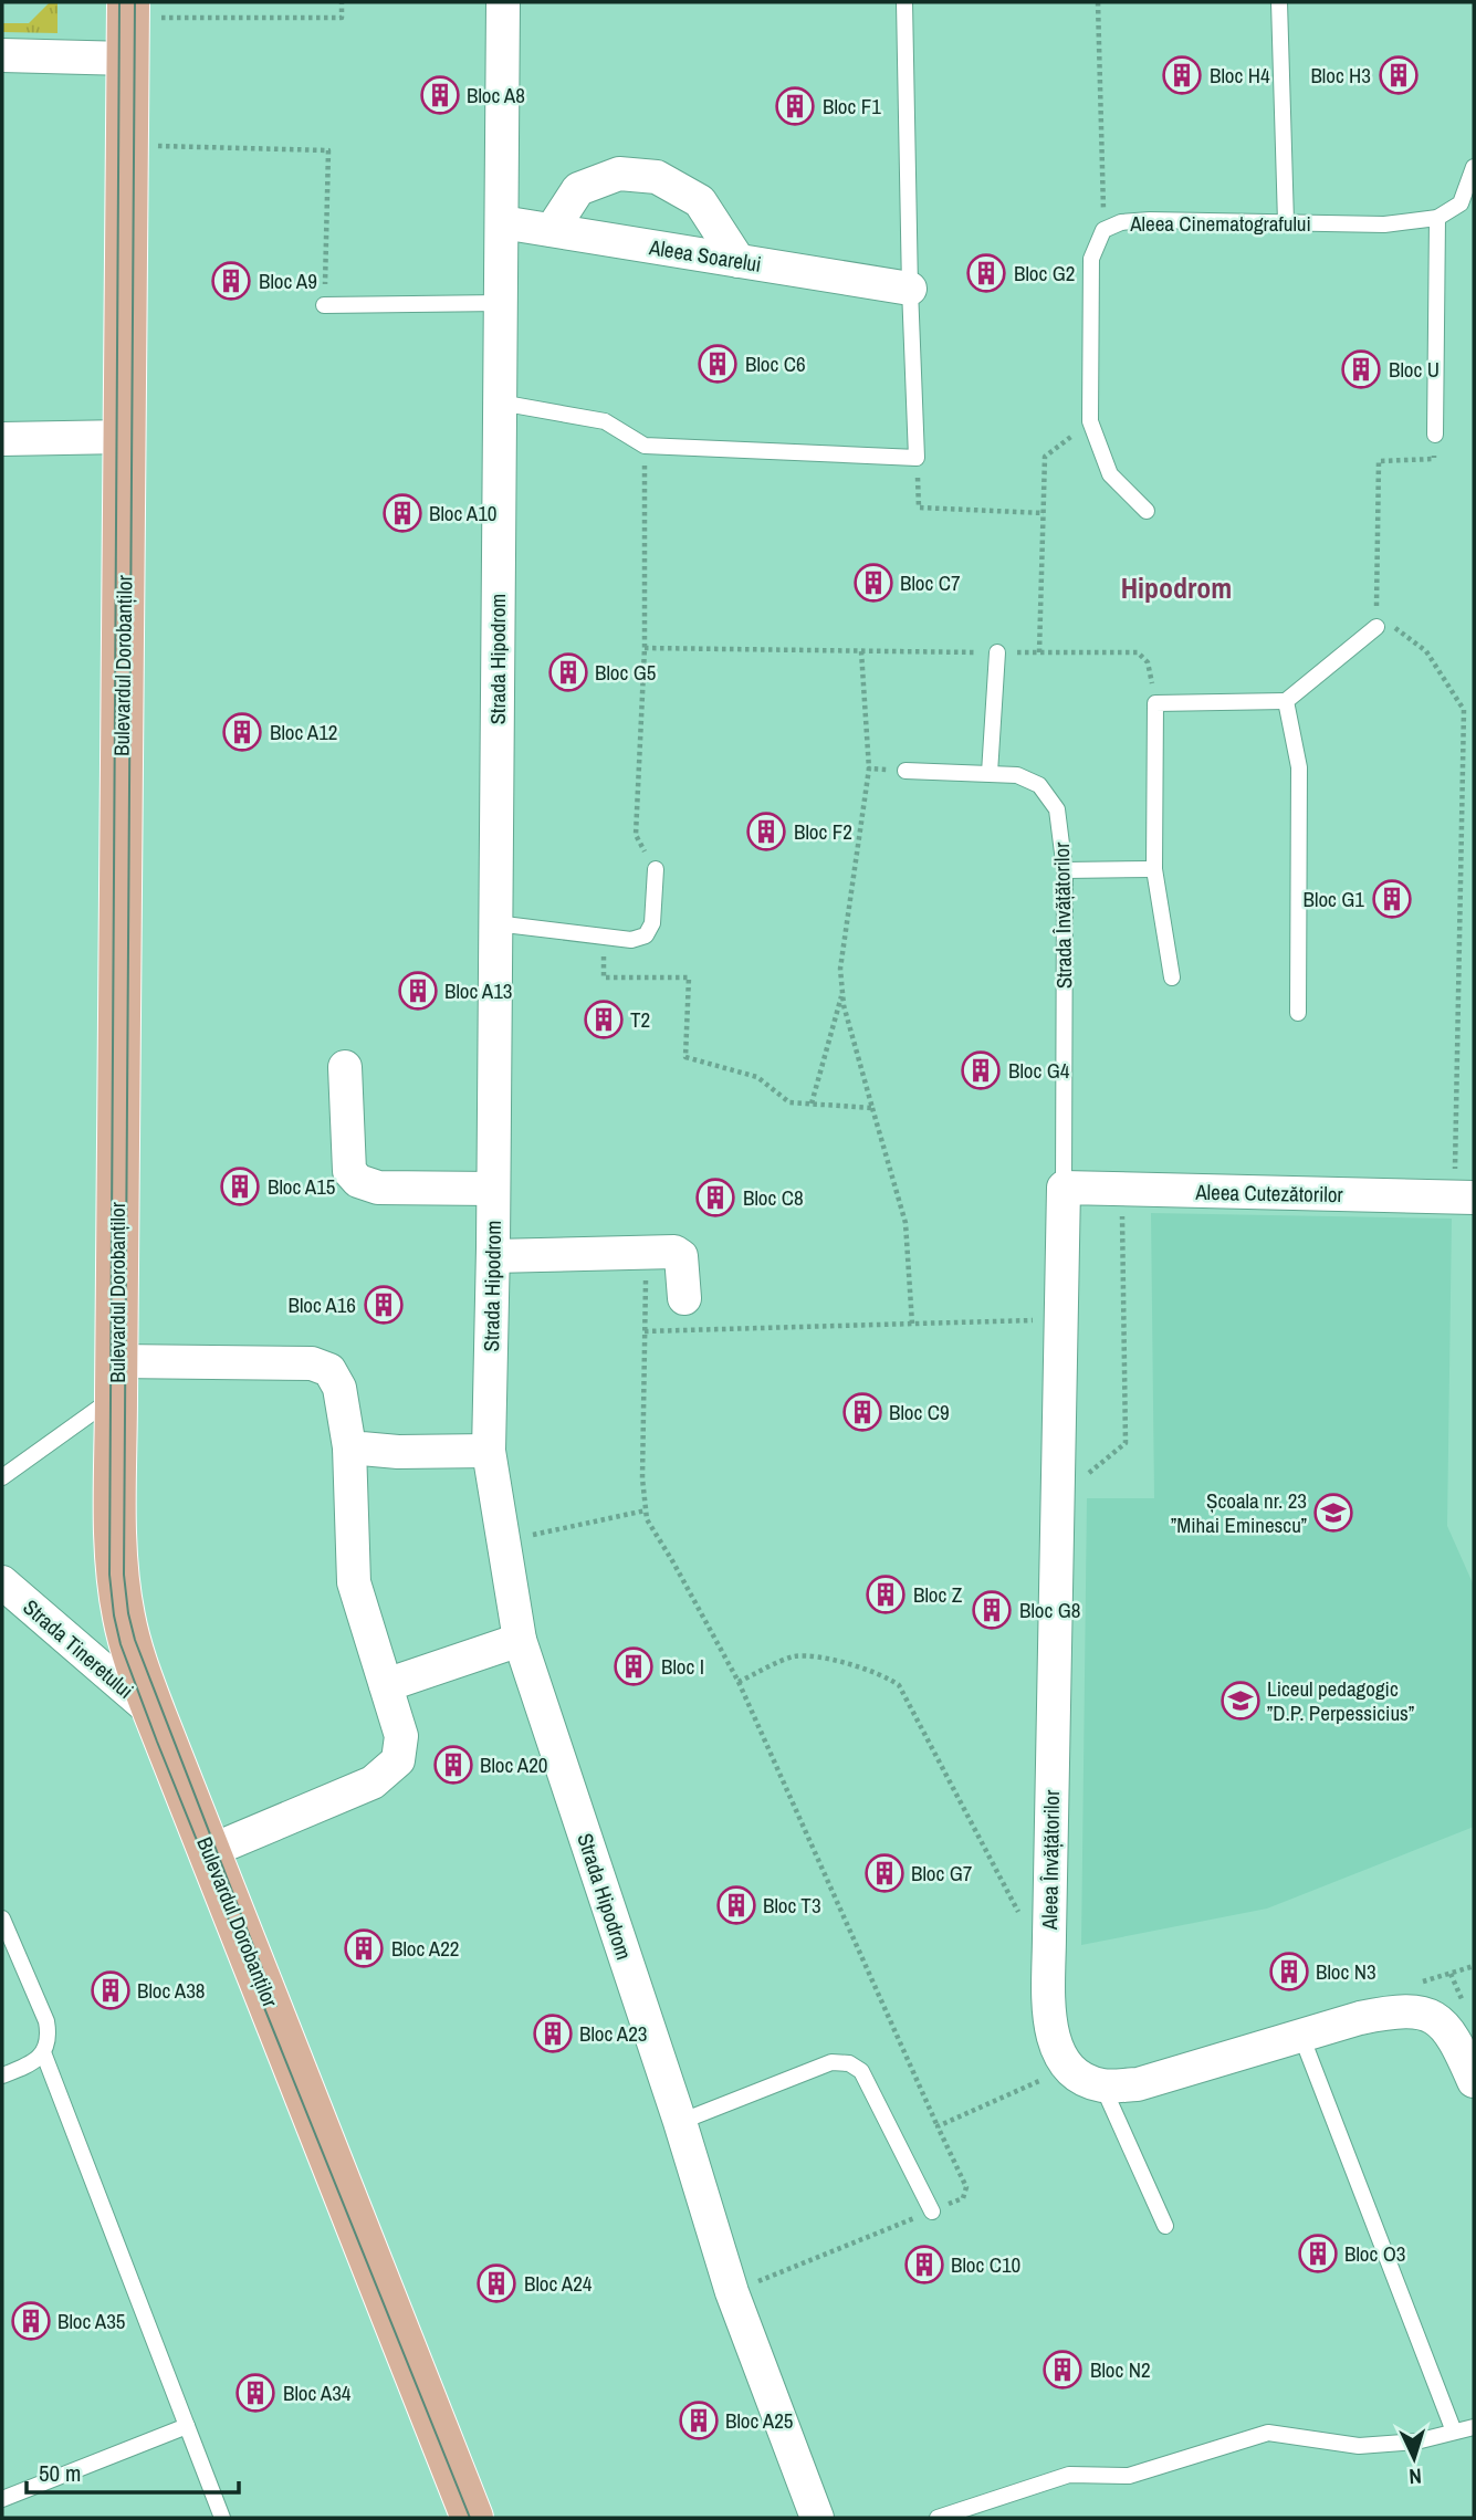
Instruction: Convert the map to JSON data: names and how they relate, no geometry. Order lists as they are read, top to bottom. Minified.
{"streets":{"main road":["Bulevardul Dorobanților"],"street":["Aleea Soarelui","Strada Hipodrom","Aleea Cutezătorilor","Strada Tineretului","Aleea Învățătorilor"],"lane":["Aleea Cinematografului","Strada Învățătorilor"]},"crossings":[["Aleea Soarelui","Strada Hipodrom"],["Bulevardul Dorobanților","Strada Tineretului"],["Strada Învățătorilor","Aleea Cutezătorilor"],["Strada Învățătorilor","Aleea Învățătorilor"],["Aleea Cutezătorilor","Aleea Învățătorilor"]],"districts":["Hipodrom"],"places":{"building":["Bloc H4","Bloc H3","Bloc A8","Bloc F1","Bloc G2","Bloc A9","Bloc C6","Bloc U","Bloc A10","Bloc C7","Bloc G5","Bloc A12","Bloc F2","Bloc G1","Bloc A13","T2","Bloc G4","Bloc A15","Bloc C8","Bloc A16","Bloc C9","Bloc Z","Bloc G8","Bloc I","Bloc A20","Bloc G7","Bloc T3","Bloc A22","Bloc N3","Bloc A38","Bloc A23","Bloc O3","Bloc C10","Bloc A24","Bloc A35","Bloc N2","Bloc A34","Bloc A25"],"school or university":["Școala nr. 23 ”Mihai Eminescu”","Liceul pedagogic ”D.P. Perpessicius”"]},"scale_bar":"50 m","north":"bottom"}
